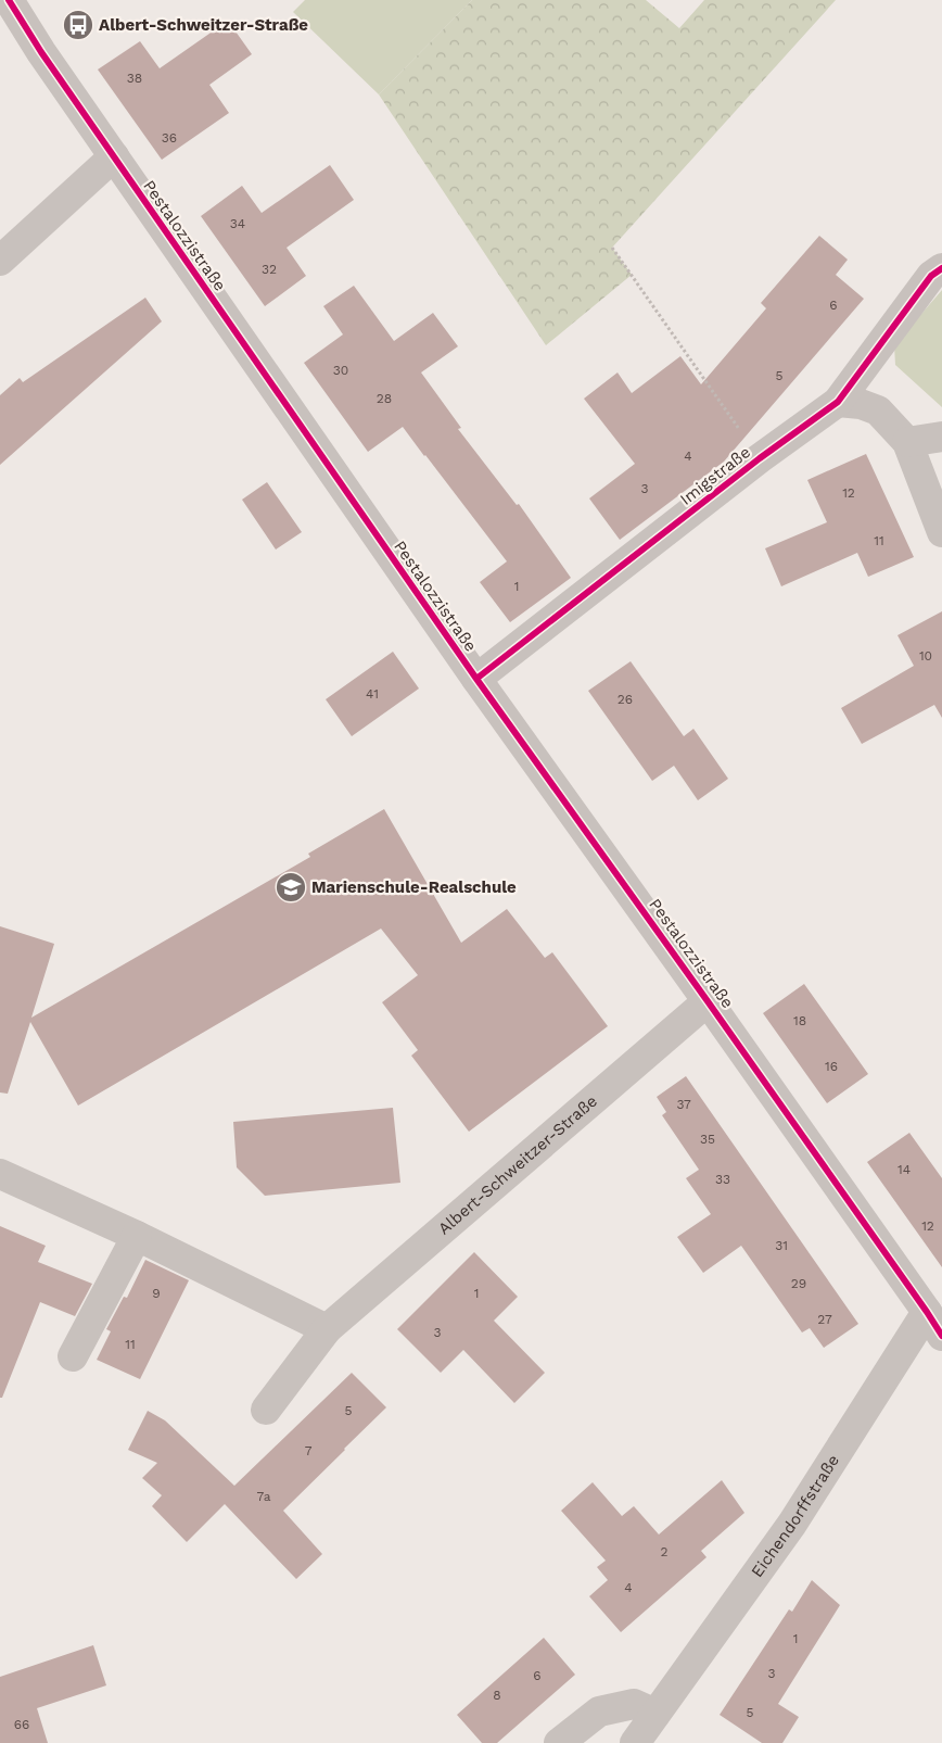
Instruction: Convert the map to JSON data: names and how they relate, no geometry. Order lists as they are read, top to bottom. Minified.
{"streets":{"street":["Pestalozzistraße","Imigstraße","Albert-Schweitzer-Straße","Eichendorffstraße"]},"crossings":[["Pestalozzistraße","Imigstraße"],["Pestalozzistraße","Albert-Schweitzer-Straße"],["Pestalozzistraße","Eichendorffstraße"]],"places":{"bus stop":["Albert-Schweitzer-Straße"],"school or university":["Marienschule-Realschule"]},"house_numbers":["38","36","34","32","6","30","5","28","4","3","12","11","1","10","41","26","18","16","37","35","14","33","12","31","29","9","1","27","3","11","5","7","7a","2","4","1","3","6","8","5","66"]}
